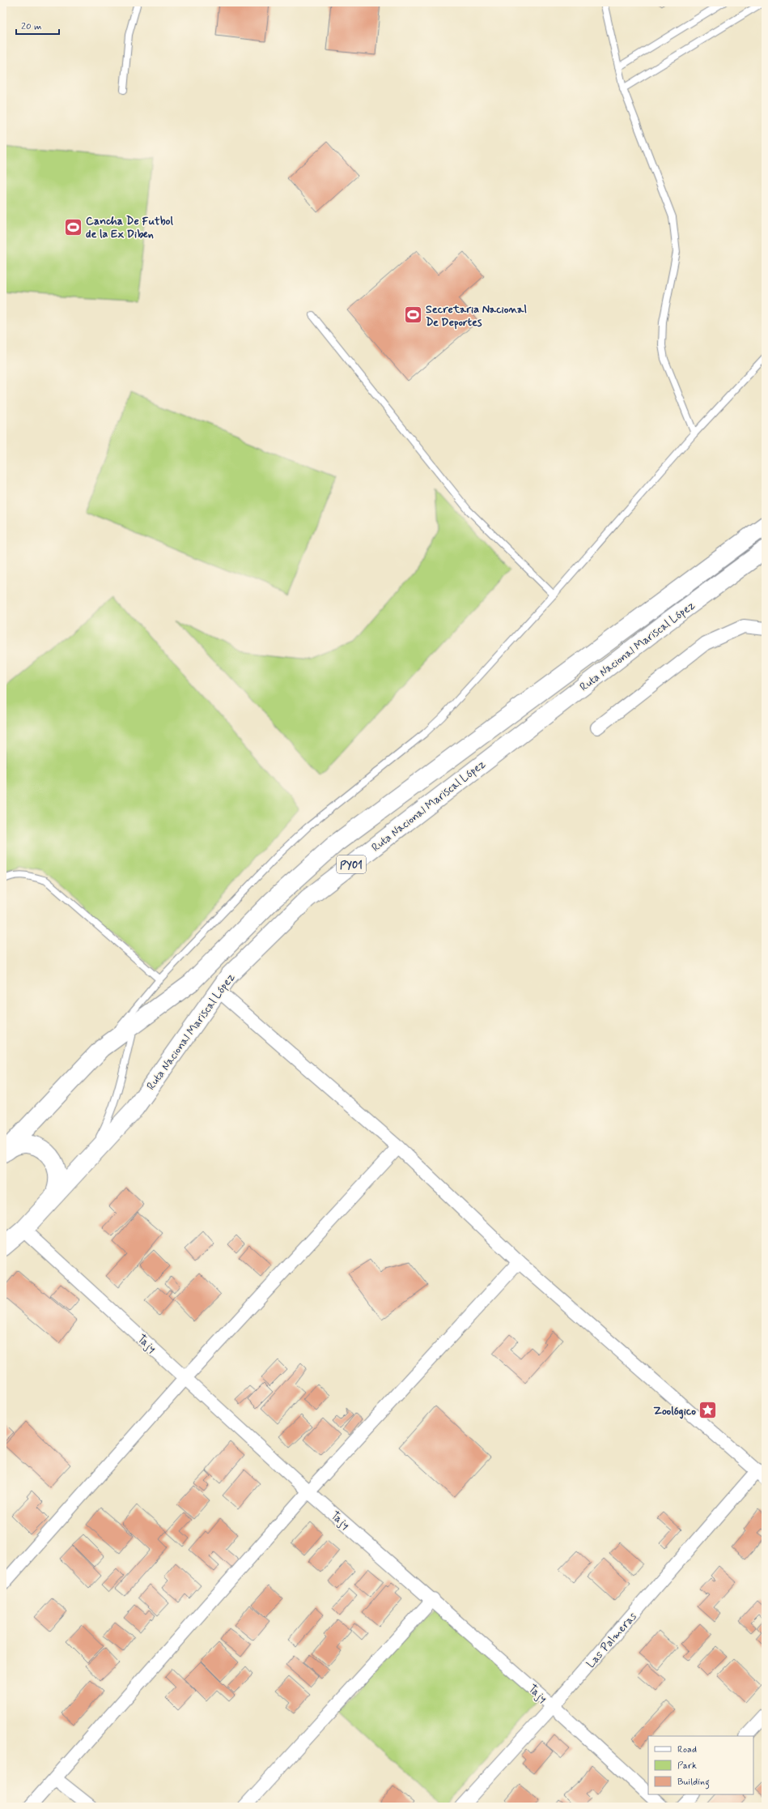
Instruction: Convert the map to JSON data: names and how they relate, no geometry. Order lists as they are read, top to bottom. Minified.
{"streets":{"highway":["Ruta Nacional Mariscal López","PY01"],"street":["Tajy","Las Palmeras"]},"crossings":[["Ruta Nacional Mariscal López","Tajy"],["Tajy","Las Palmeras"]],"places":{"sports":["Cancha De Futbol de la Ex Diben","Secretaria Nacional De Deportes"],"place":["Zoológico"]},"legend":["Road","Park","Building"],"scale_bar":"20 m"}
